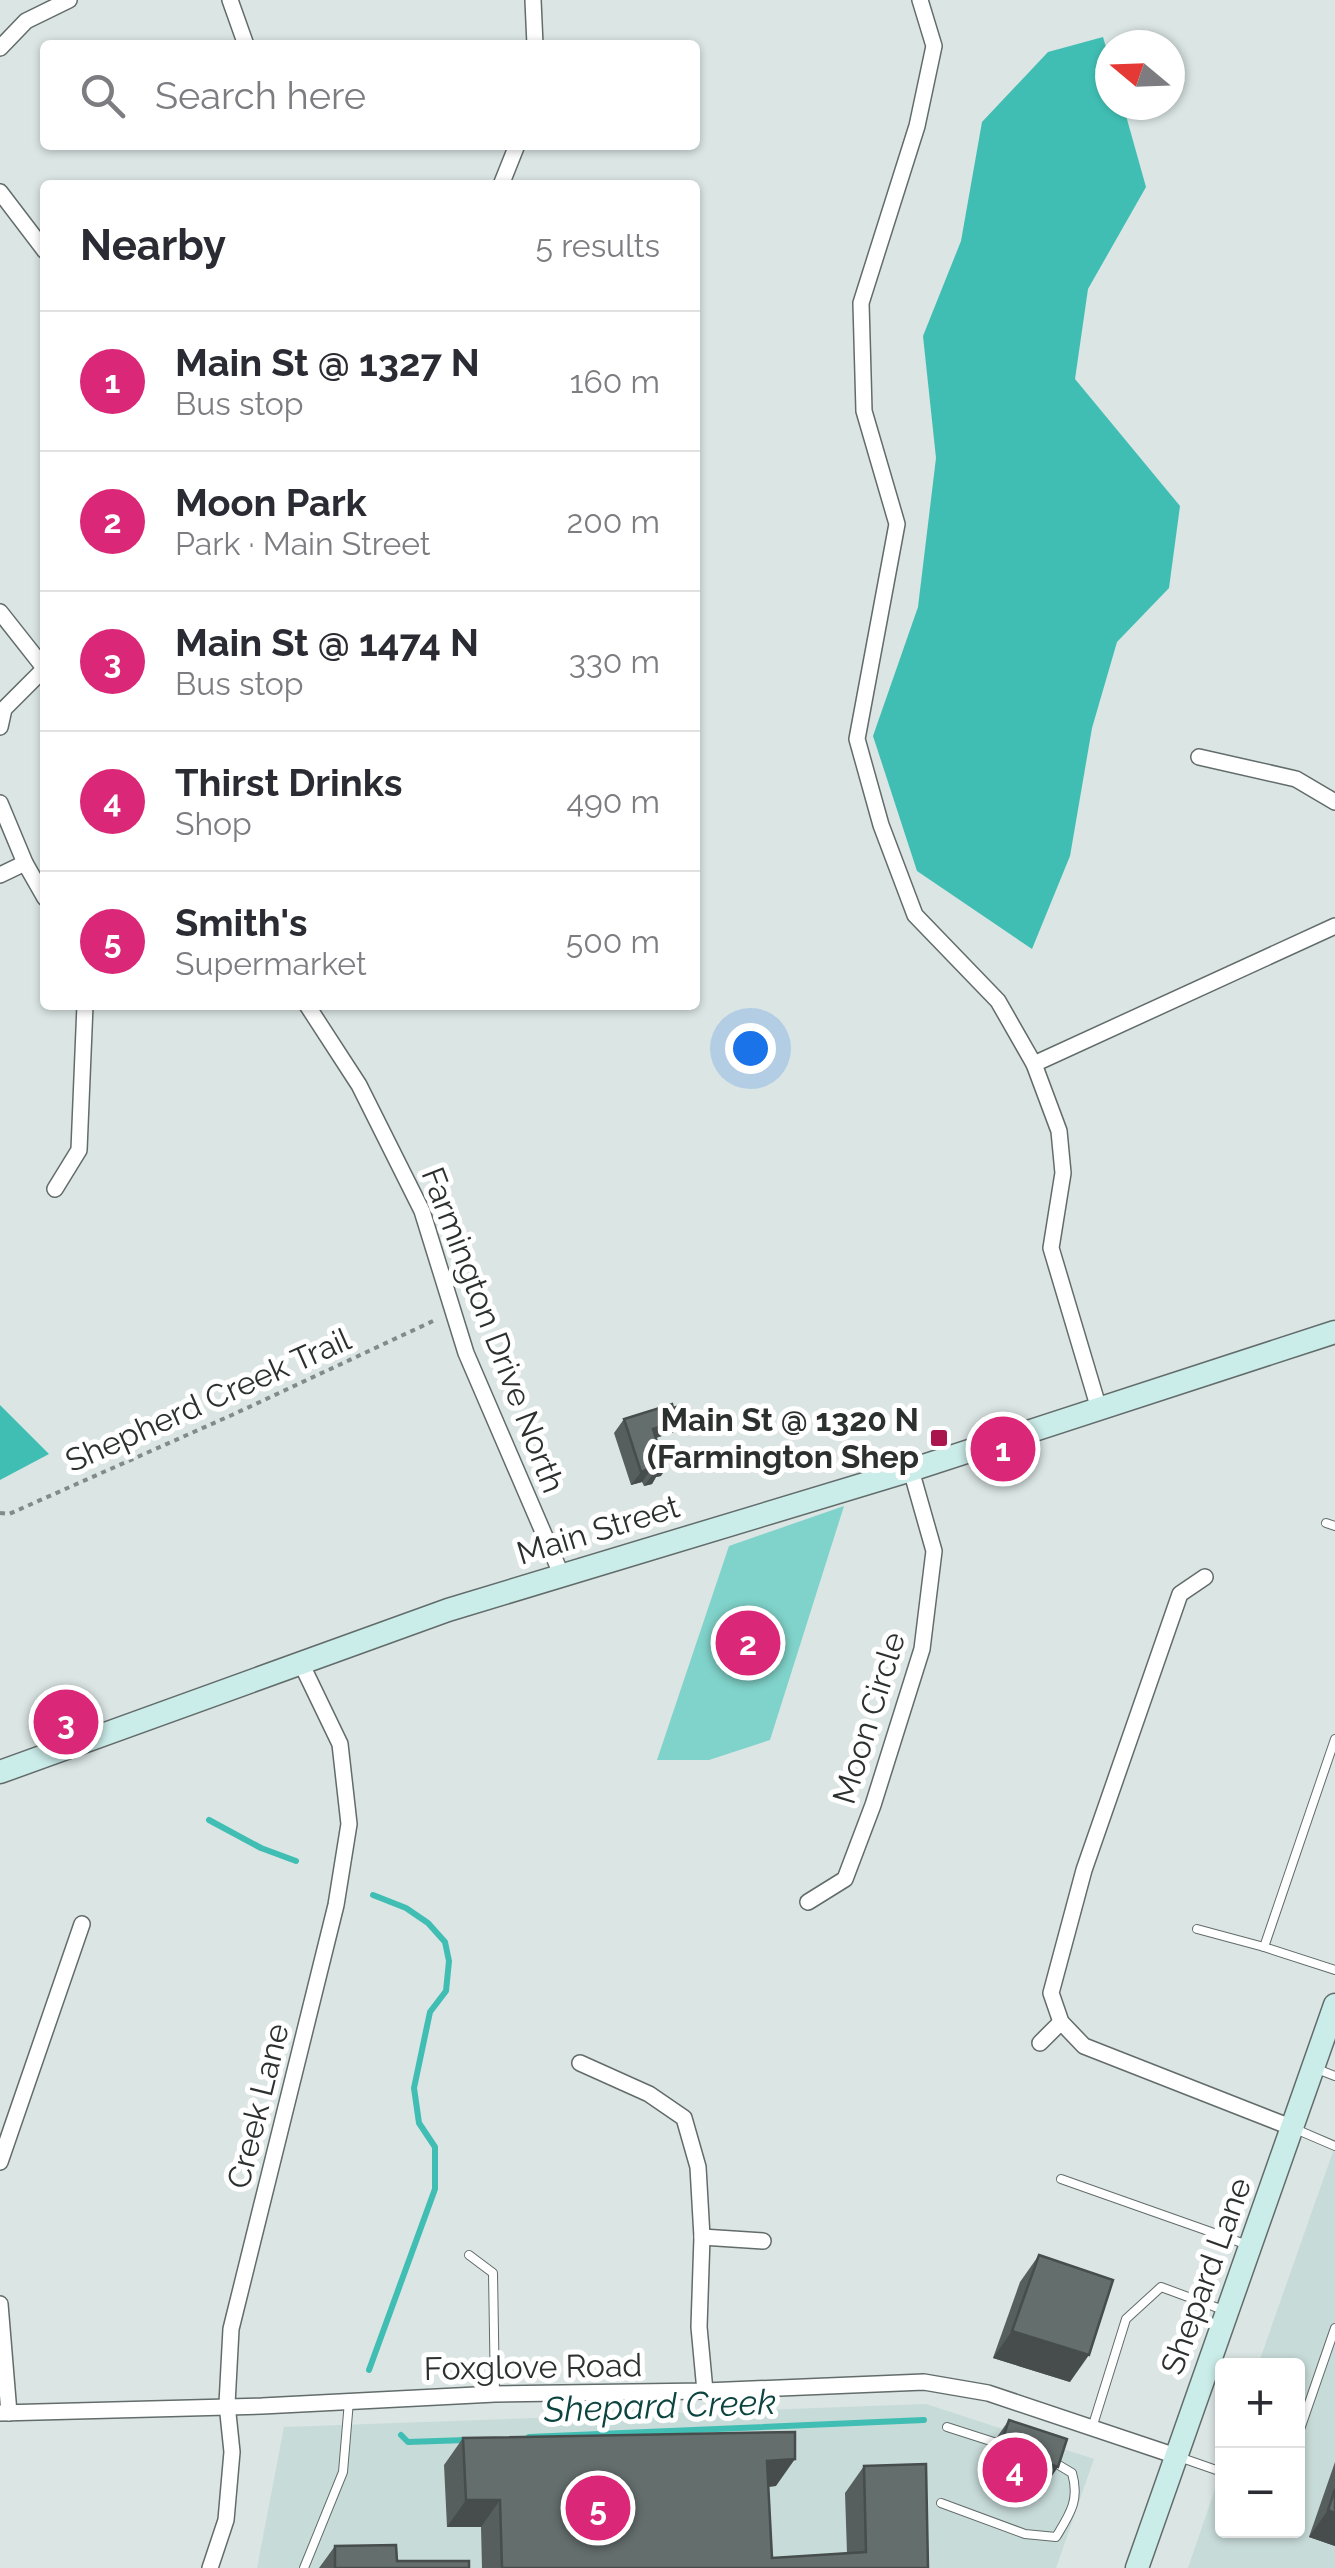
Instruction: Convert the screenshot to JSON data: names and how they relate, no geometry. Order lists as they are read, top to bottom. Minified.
{"streets":{"main road":["Main Street","Shepard Lane"],"street":["Farmington Drive North","Moon Circle","Creek Lane","Foxglove Road"],"path":["Shepherd Creek Trail"]},"crossings":[["Farmington Drive North","Main Street"],["Main Street","Moon Circle"],["Main Street","Creek Lane"],["Creek Lane","Foxglove Road"],["Shepard Lane","Foxglove Road"]],"water":["Shepard Creek"],"places":{"transit":["Main St @ 1320 N (Farmington Shep"]},"north":"left","page":{"search":"Search here","heading":["Nearby","5 results"],"list":[{"mark":"1","name":"Main St @ 1327 N","note":"Bus stop","value":"160 m"},{"mark":"2","name":"Moon Park","note":"Park · Main Street","value":"200 m"},{"mark":"3","name":"Main St @ 1474 N","note":"Bus stop","value":"330 m"},{"mark":"4","name":"Thirst Drinks","note":"Shop","value":"490 m"},{"mark":"5","name":"Smith's","note":"Supermarket","value":"500 m"}],"pins":["1","2","3","4","5"],"map_buttons":["+","−"]}}
